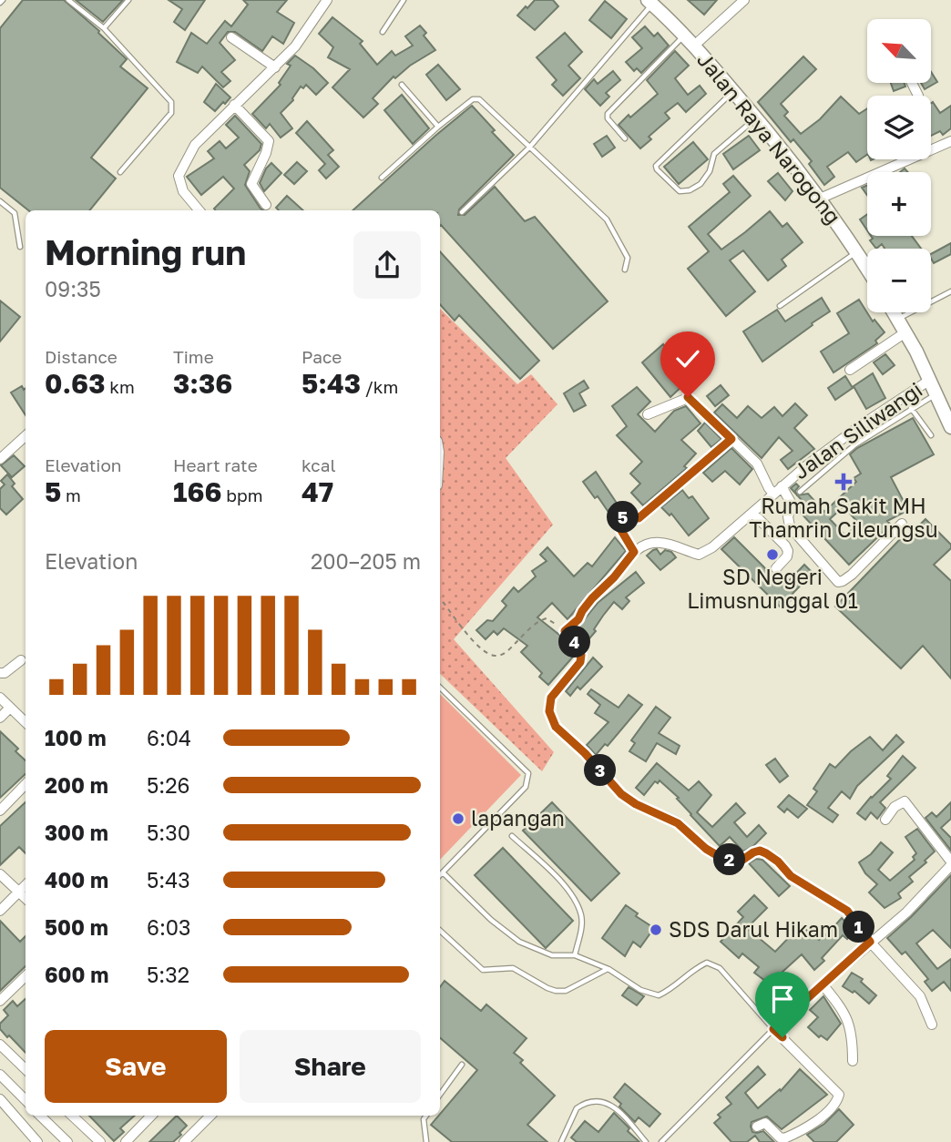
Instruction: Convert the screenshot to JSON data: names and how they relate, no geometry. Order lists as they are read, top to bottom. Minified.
{"streets":{"main road":["Jalan Raya Narogong"],"street":["Jalan Siliwangi"]},"places":{"health":["Rumah Sakit MH Thamrin Cileungsu"],"other":["SD Negeri Limusnunggal 01","lapangan","SDS Darul Hikam"]},"north":"top left","page":{"map_buttons":["+","−"],"heading":["Morning run","09:35"],"stats":[["Distance","0.63 km"],["Time","3:36"],["Pace","5:43 /km"],["Elevation","5 m"],["Heart rate","166 bpm"],["kcal","47"]],"pins":["5","4","3","2","1"],"chart":["Elevation","200–205 m"],"list":[{"name":"100 m","note":"6:04"},{"name":"200 m","note":"5:26"},{"name":"300 m","note":"5:30"},{"name":"400 m","note":"5:43"},{"name":"500 m","note":"6:03"},{"name":"600 m","note":"5:32"}],"buttons":["Save","Share"]}}
